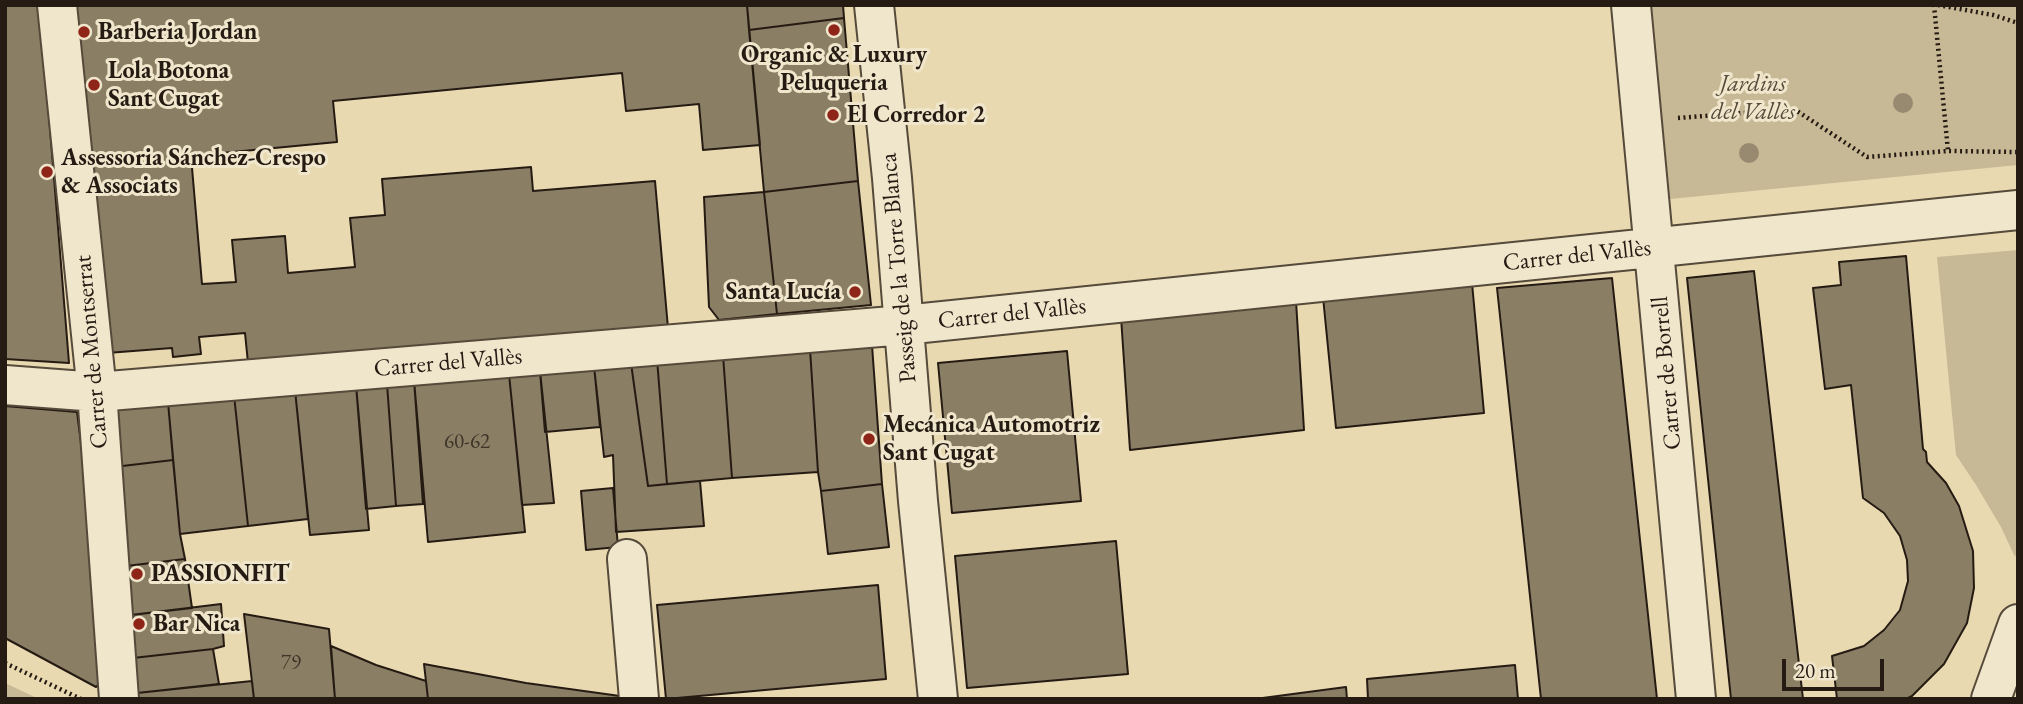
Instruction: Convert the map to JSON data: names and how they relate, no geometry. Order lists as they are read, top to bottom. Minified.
{"streets":{"street":["Carrer del Vallès","Passeig de la Torre Blanca","Carrer de Montserrat","Carrer de Borrell"]},"crossings":[["Carrer del Vallès","Passeig de la Torre Blanca"],["Carrer del Vallès","Carrer de Montserrat"],["Carrer del Vallès","Carrer de Borrell"]],"parks":["Jardins del Vallès"],"places":["Organic & Luxury Peluqueria","Barberia Jordan","Lola Botona Sant Cugat","El Corredor 2","Assessoria Sánchez-Crespo & Associats","Santa Lucía","Mecánica Automotriz Sant Cugat","PASSIONFIT","Bar Nica"],"house_numbers":["60-62","79"],"scale_bar":"20 m"}
